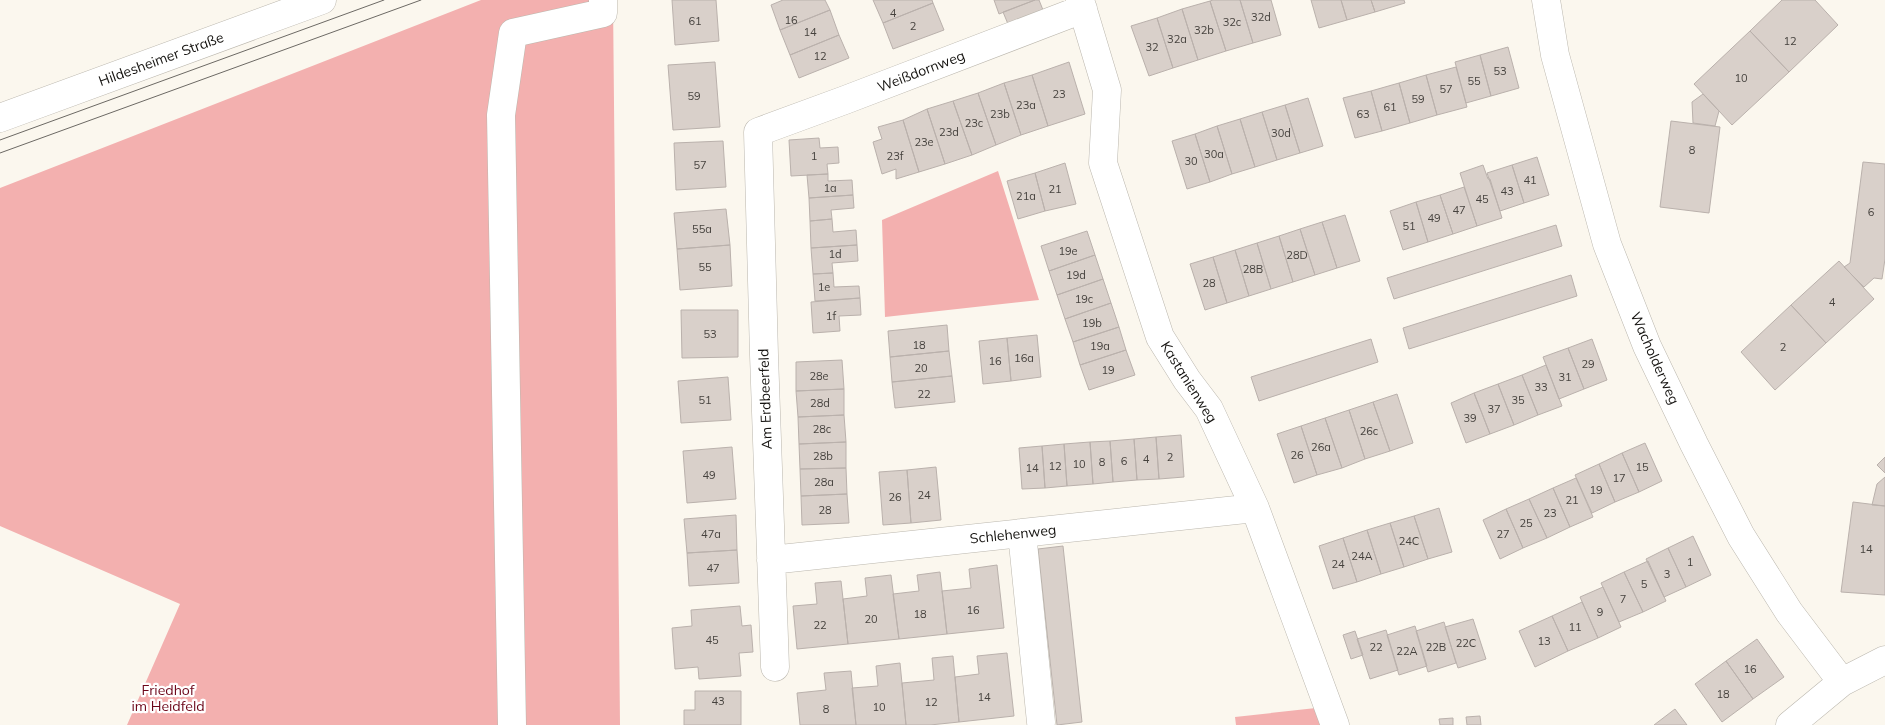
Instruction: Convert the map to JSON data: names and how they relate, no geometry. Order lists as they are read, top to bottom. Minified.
{"streets":{"street":["Hildesheimer Straße","Weißdornweg","Wacholderweg","Kastanienweg","Am Erdbeerfeld","Schlehenweg"]},"crossings":[["Weißdornweg","Kastanienweg"],["Weißdornweg","Am Erdbeerfeld"],["Kastanienweg","Schlehenweg"],["Am Erdbeerfeld","Schlehenweg"]],"parks":["Friedhof im Heidfeld"],"house_numbers":["4","32d","16","61","32c","2","32b","14","32a","12","32","12","53","10","55","57","23","59","59","23a","61","23b","63","23c","23d","30d","23e","8","30a","1","23f","30","57","41","1a","21","43","21a","45","47","6","49","51","55a","19e","1d","28D","55","28B","19d","28","1e","19c","4","1f","19b","53","18","19a","2","16a","16","29","20","19","28e","31","33","22","51","35","28d","37","39","28c","26c","26a","26","28b","2","4","6","8","10","12","15","14","49","17","28a","19","24","26","21","28","23","25","47a","27","24C","14","24A","1","24","47","3","5","7","16","9","18","20","22","11","45","13","22C","22","22B","22A","16","18","14","43","12","10","8"]}
